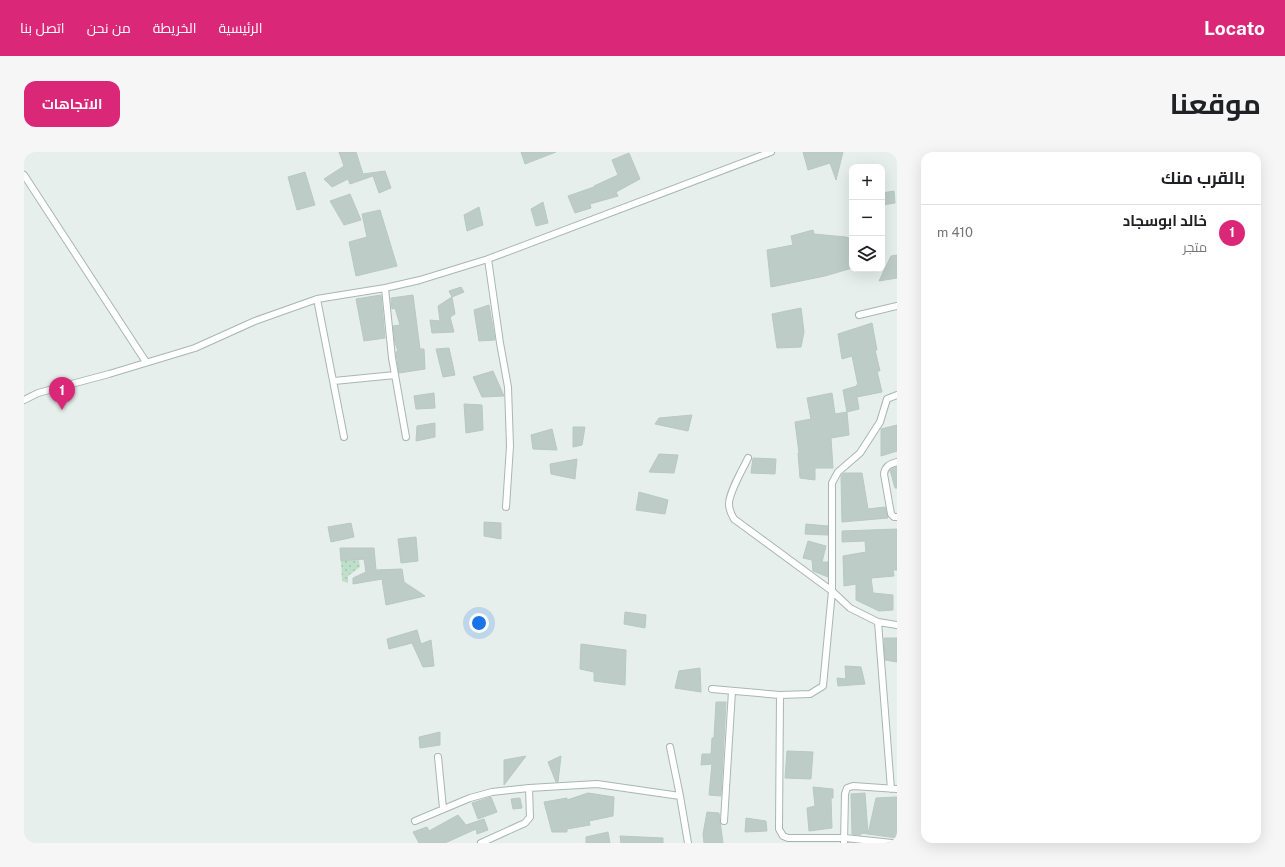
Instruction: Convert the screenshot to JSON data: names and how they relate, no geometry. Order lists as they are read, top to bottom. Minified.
{"page":{"header":"Locato","nav":["الرئيسية","الخريطة","من نحن","اتصل بنا"],"title":"موقعنا","buttons":"الاتجاهات","heading":"بالقرب منك","map_buttons":["+","−"],"list":[{"mark":"1","name":"خالد ابوسجاد","note":"متجر","value":"410 m"}],"pins":"1"}}
